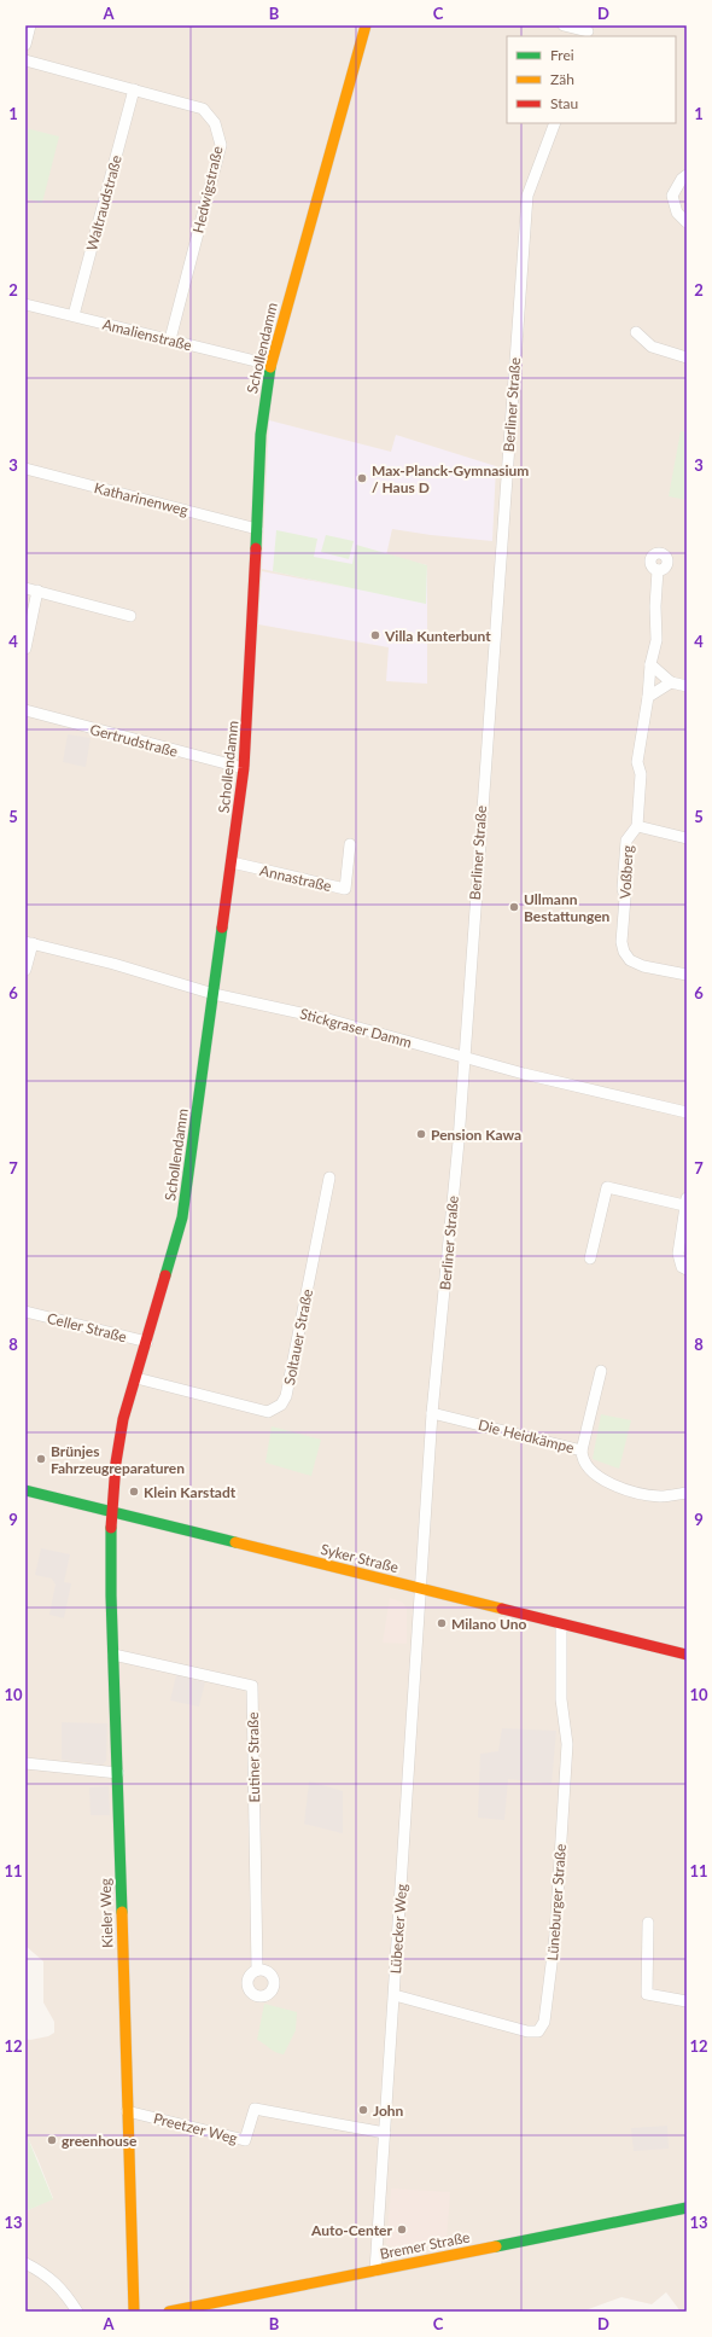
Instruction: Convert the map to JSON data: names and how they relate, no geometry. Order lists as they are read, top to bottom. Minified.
{"streets":{"street":["Hedwigstraße","Waltraudstraße","Amalienstraße","Schollendamm","Berliner Straße","Katharinenweg","Gertrudstraße","Voßberg","Annastraße","Stickgraser Damm","Celler Straße","Soltauer Straße","Die Heidkämpe","Syker Straße","Eutiner Straße","Lüneburger Straße","Kieler Weg","Lübecker Weg","Preetzer Weg","Bremer Straße"]},"crossings":[["Hedwigstraße","Waltraudstraße"],["Hedwigstraße","Amalienstraße"],["Waltraudstraße","Amalienstraße"],["Amalienstraße","Schollendamm"],["Schollendamm","Katharinenweg"],["Schollendamm","Gertrudstraße"],["Schollendamm","Annastraße"],["Schollendamm","Stickgraser Damm"],["Schollendamm","Celler Straße"],["Schollendamm","Soltauer Straße"],["Schollendamm","Syker Straße"],["Schollendamm","Kieler Weg"],["Berliner Straße","Stickgraser Damm"],["Berliner Straße","Die Heidkämpe"],["Berliner Straße","Syker Straße"],["Berliner Straße","Lübecker Weg"],["Syker Straße","Lüneburger Straße"],["Syker Straße","Kieler Weg"],["Syker Straße","Lübecker Weg"],["Eutiner Straße","Kieler Weg"],["Lüneburger Straße","Lübecker Weg"],["Kieler Weg","Preetzer Weg"],["Lübecker Weg","Preetzer Weg"],["Lübecker Weg","Bremer Straße"]],"places":["Max-Planck-Gymnasium / Haus D","Villa Kunterbunt","Ullmann Bestattungen","Pension Kawa","Brünjes Fahrzeugreparaturen","Klein Karstadt","Milano Uno","John","greenhouse","Auto-Center"],"legend":["Frei","Zäh","Stau"],"grid":{"columns":["A","B","C","D"],"rows":["1","2","3","4","5","6","7","8","9","10","11","12","13"]}}
